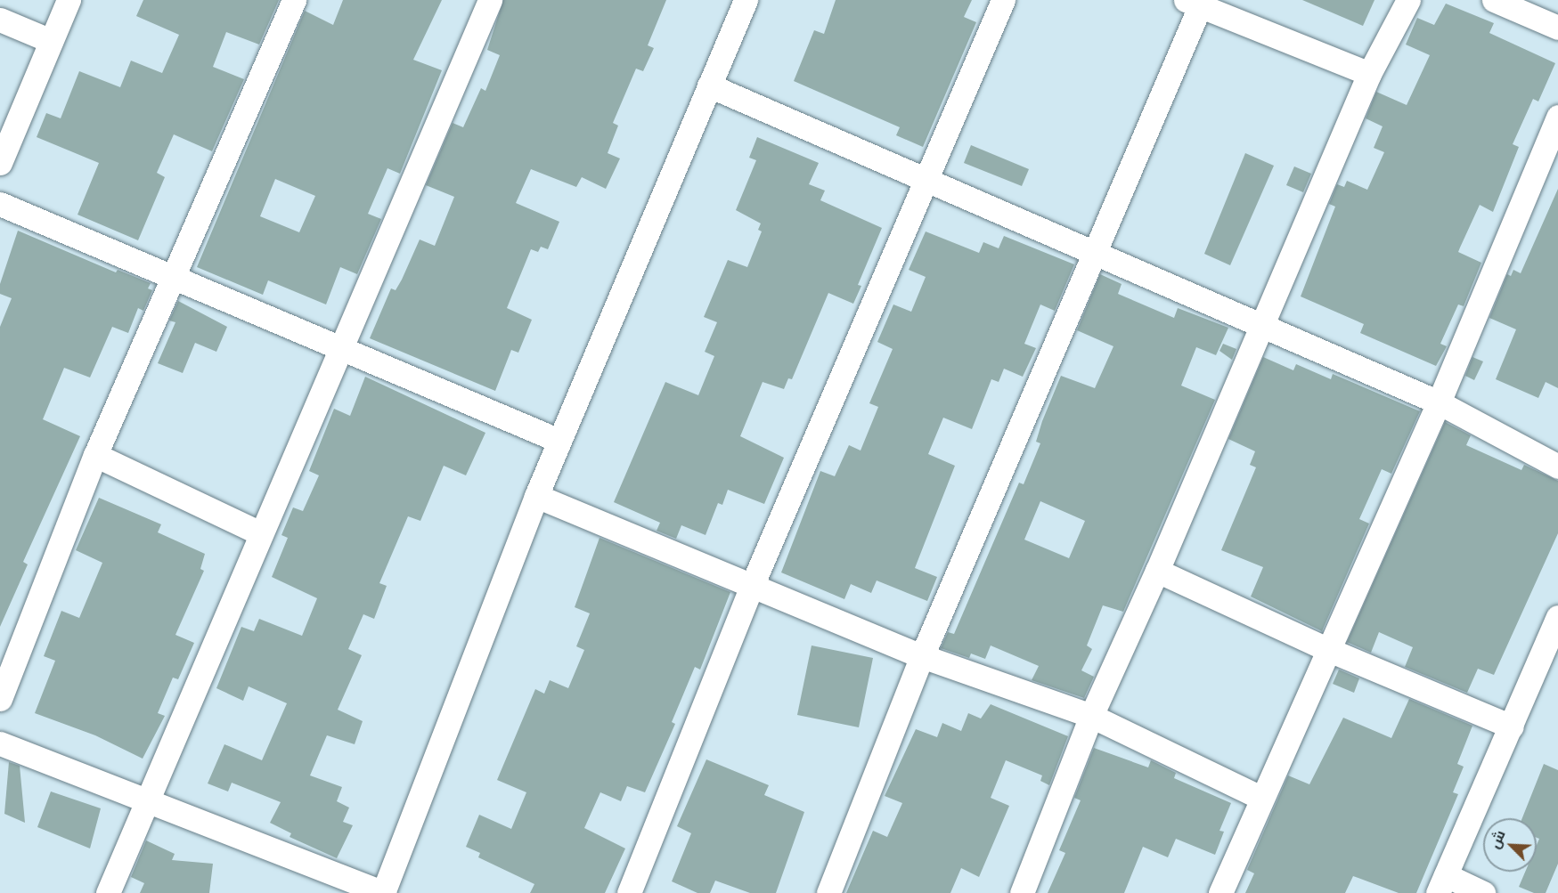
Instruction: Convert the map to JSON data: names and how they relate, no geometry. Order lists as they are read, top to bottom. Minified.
{"north":"top left"}
